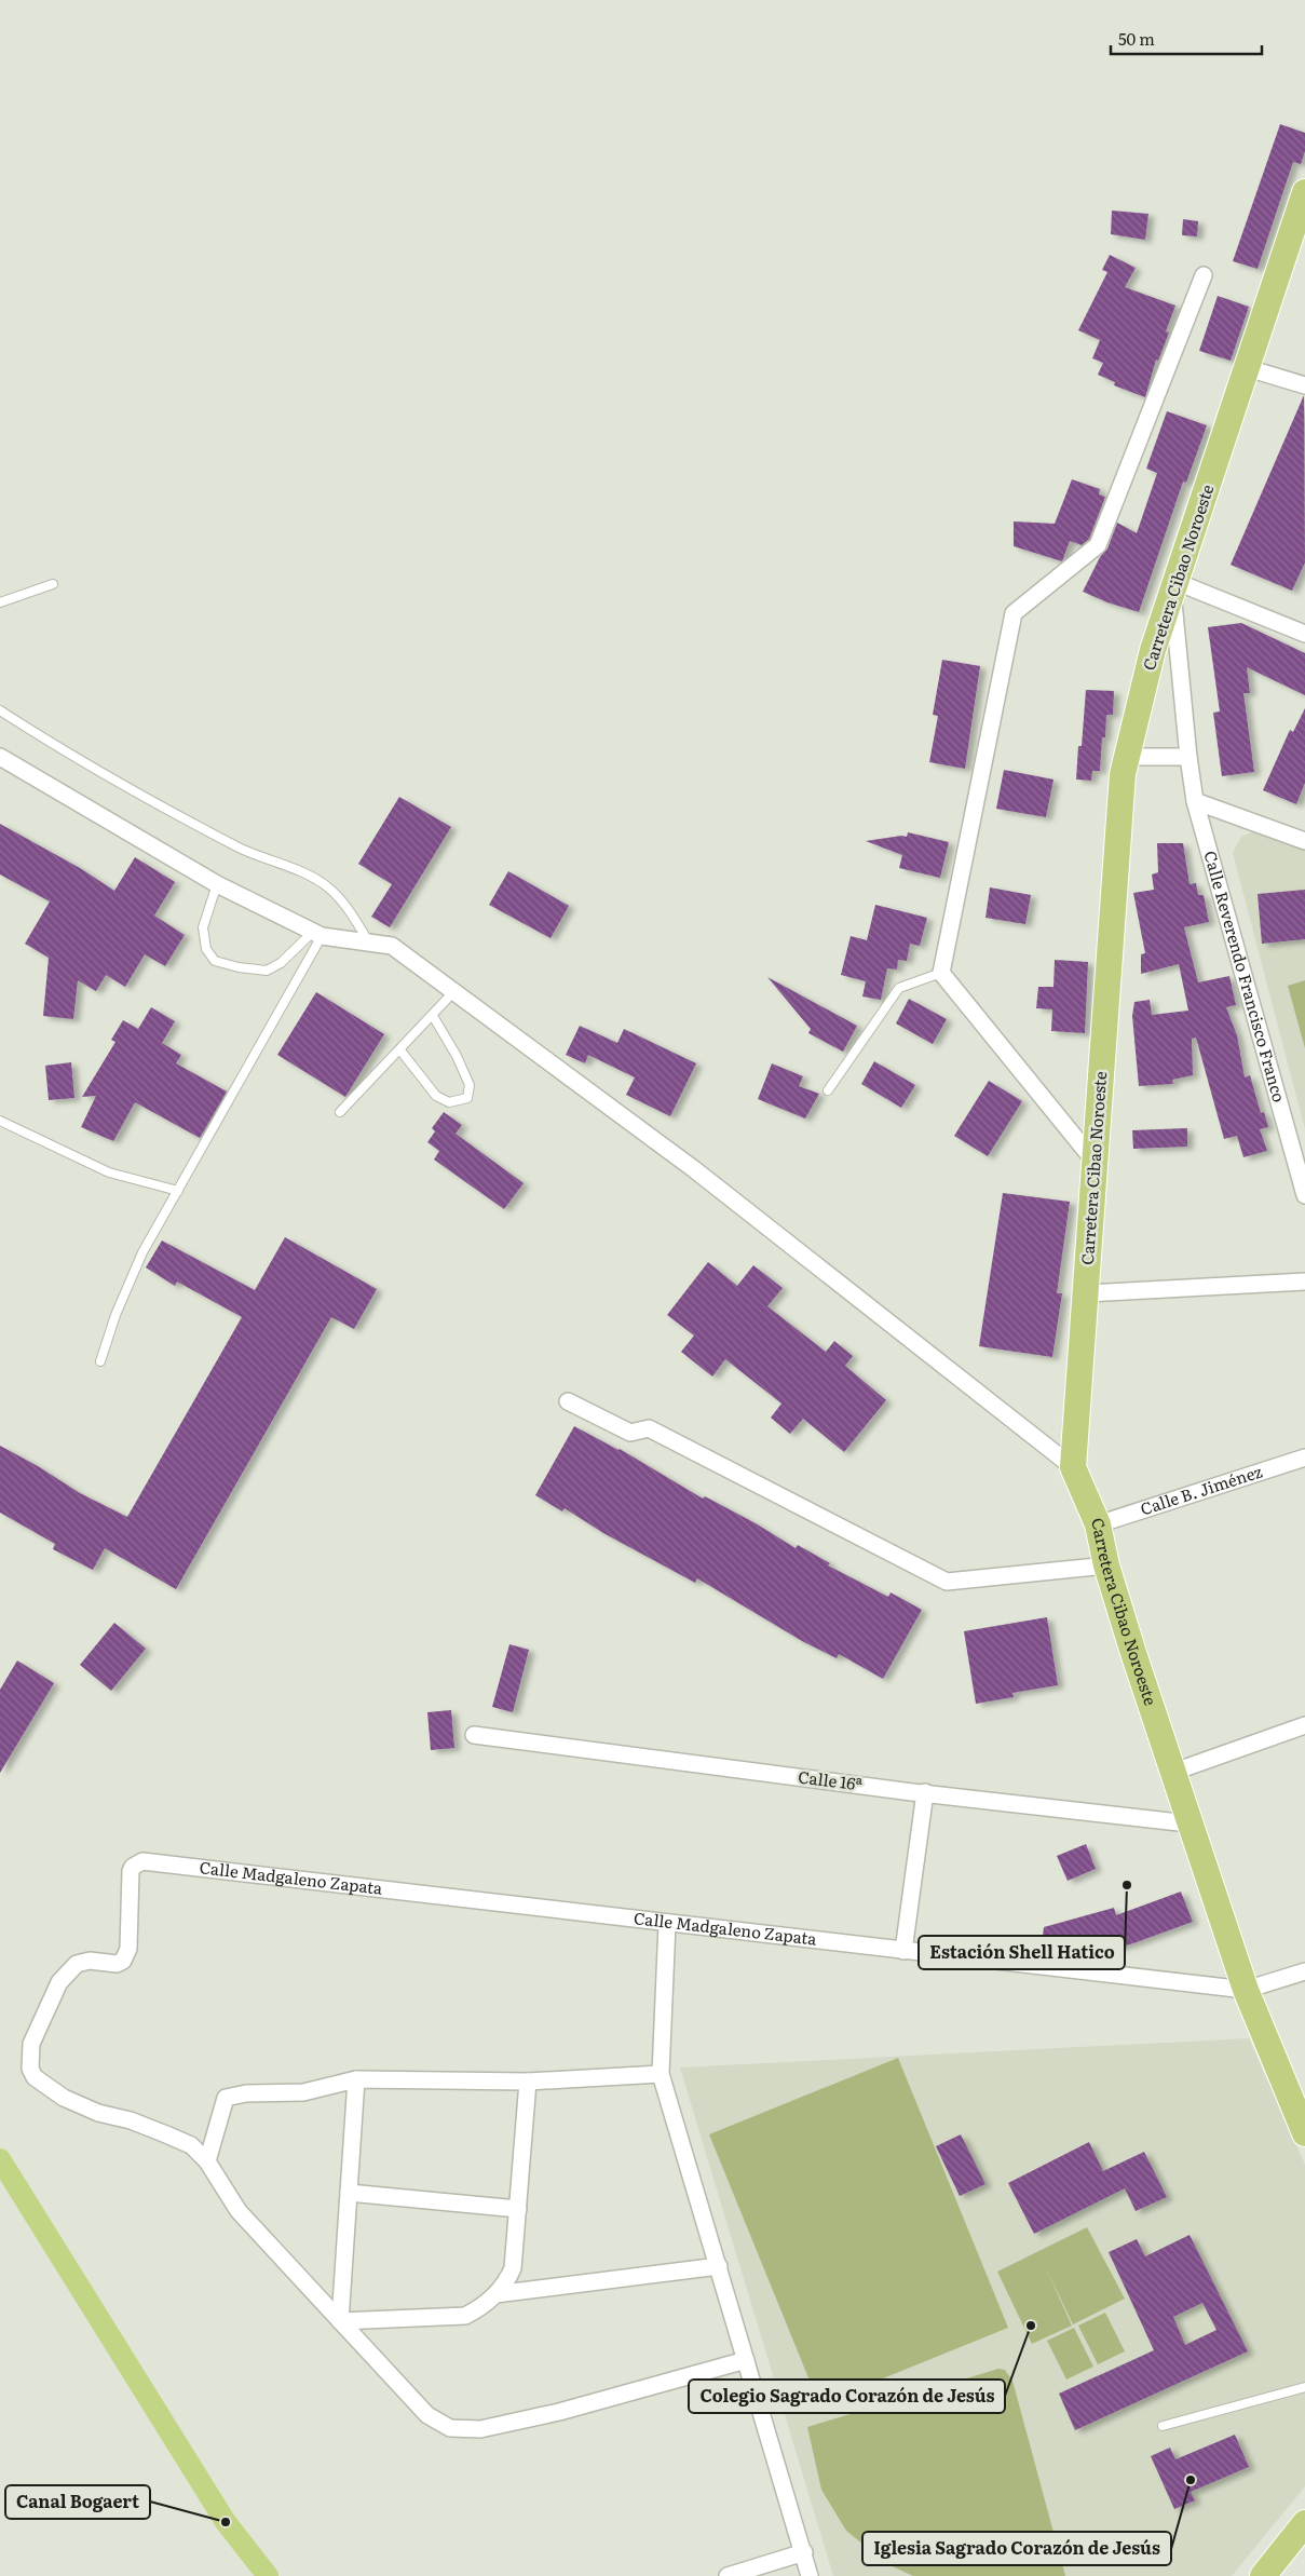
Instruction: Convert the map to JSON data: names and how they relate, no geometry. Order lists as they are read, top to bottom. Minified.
{"streets":{"main road":["Carretera Cibao Noroeste"],"street":["Calle Reverendo Francisco Franco","Calle B. Jiménez","Calle 16ª","Calle Madgaleno Zapata"]},"crossings":[["Carretera Cibao Noroeste","Calle Reverendo Francisco Franco"],["Carretera Cibao Noroeste","Calle B. Jiménez"],["Carretera Cibao Noroeste","Calle 16ª"],["Carretera Cibao Noroeste","Calle Madgaleno Zapata"]],"places":["Estación Shell Hatico","Colegio Sagrado Corazón de Jesús","Iglesia Sagrado Corazón de Jesús","Canal Bogaert"],"scale_bar":"50 m"}
